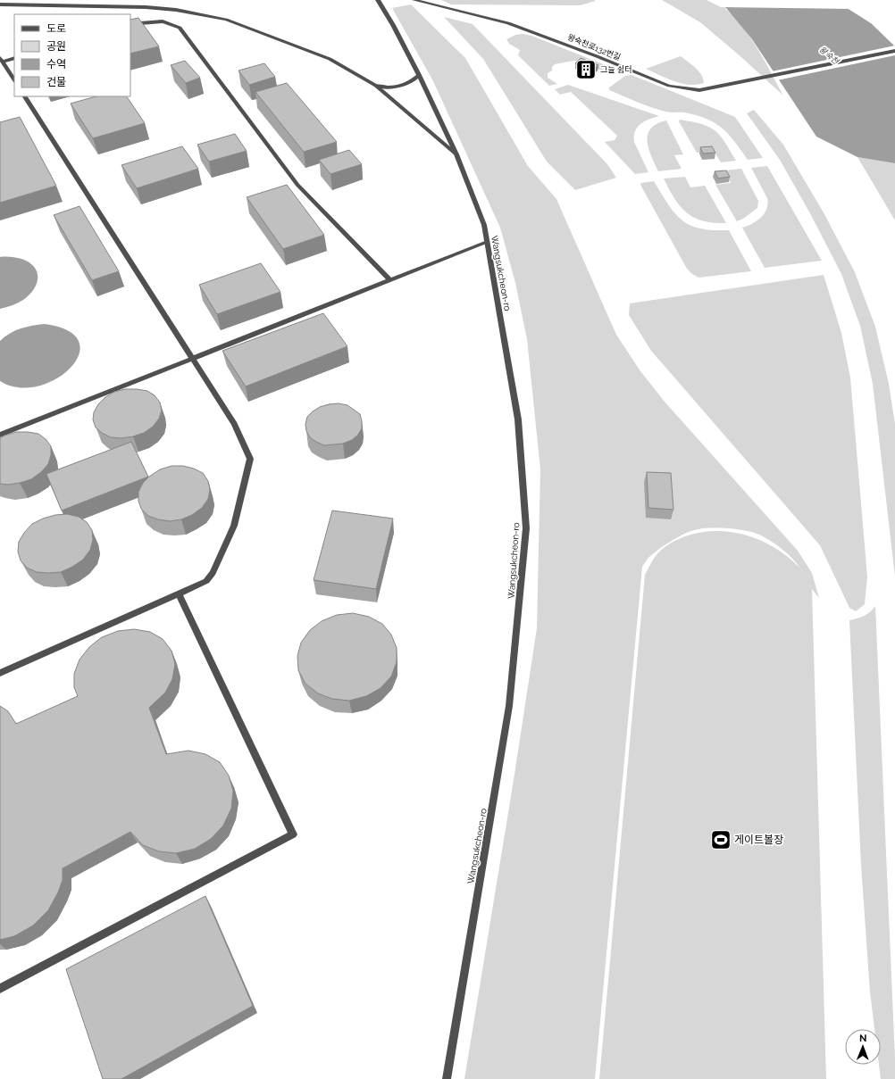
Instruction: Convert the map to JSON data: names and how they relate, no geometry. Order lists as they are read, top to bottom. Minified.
{"streets":{"street":["왕숙천로132번길","Wangsukcheon-ro"]},"water":["왕숙천"],"places":{"building":["그늘 쉼터"],"sports":["게이트볼장"]},"legend":["도로","공원","수역","건물"],"north":"top"}
